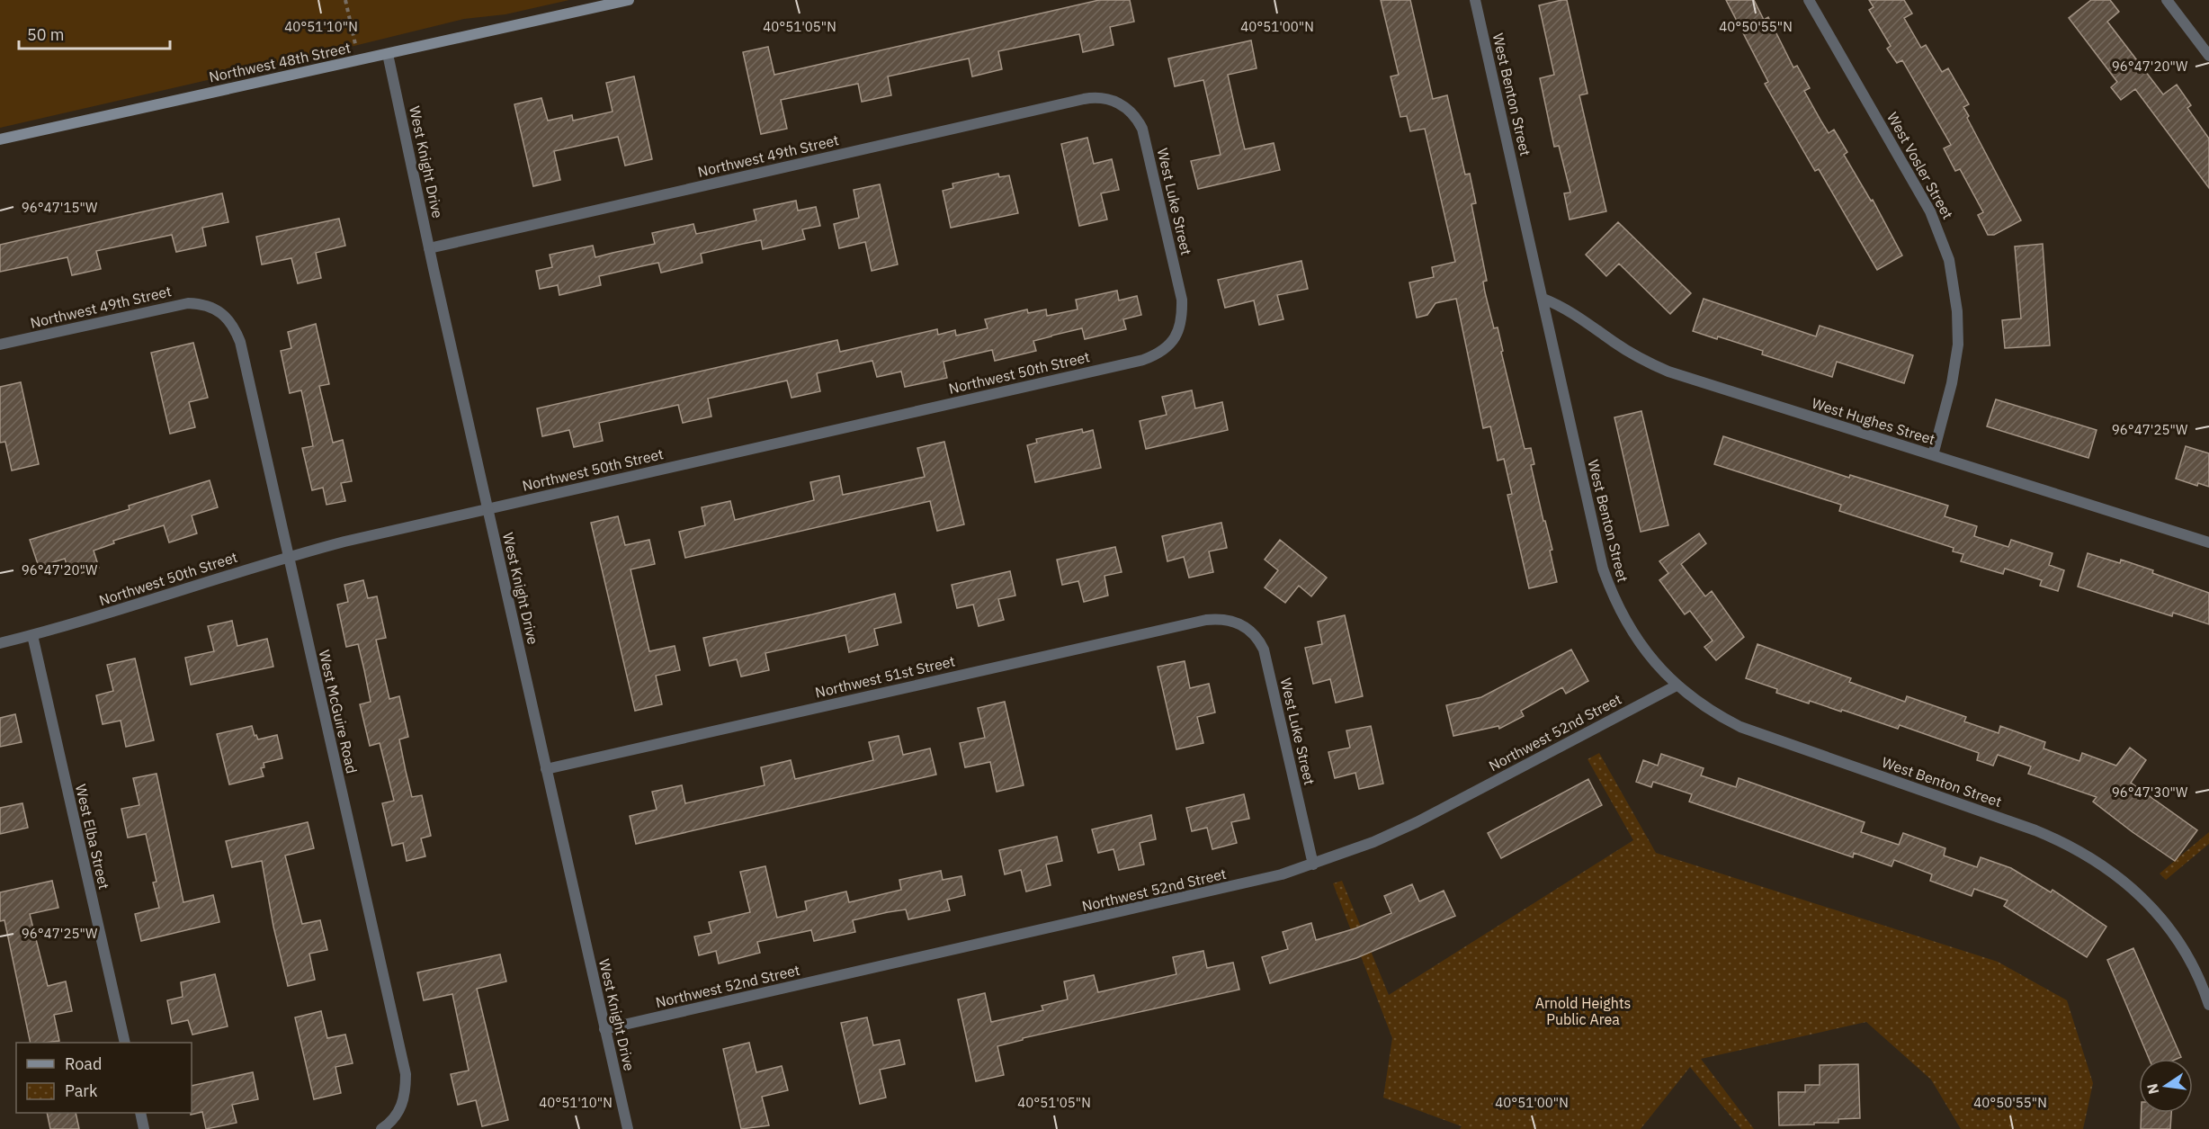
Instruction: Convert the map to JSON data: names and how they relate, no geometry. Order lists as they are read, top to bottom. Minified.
{"streets":{"main road":["Northwest 48th Street"],"street":["West Benton Street","Northwest 49th Street","West Knight Drive","West Vosler Street","West Luke Street","Northwest 50th Street","West Hughes Street","Northwest 51st Street","West McGuire Road","Northwest 52nd Street","West Elba Street"]},"crossings":[["Northwest 48th Street","West Knight Drive"],["West Benton Street","West Hughes Street"],["West Benton Street","Northwest 52nd Street"],["Northwest 49th Street","West Knight Drive"],["Northwest 49th Street","West Luke Street"],["Northwest 49th Street","West McGuire Road"],["West Knight Drive","Northwest 50th Street"],["West Knight Drive","Northwest 51st Street"],["West Knight Drive","Northwest 52nd Street"],["West Vosler Street","West Hughes Street"],["West Luke Street","Northwest 50th Street"],["West Luke Street","Northwest 51st Street"],["West Luke Street","Northwest 52nd Street"],["Northwest 50th Street","West McGuire Road"],["Northwest 50th Street","West Elba Street"]],"parks":["Arnold Heights Public Area"],"legend":["Road","Park"],"scale_bar":"50 m","north":"left","coordinates":["40°51'10\"N","40°51'05\"N","40°51'00\"N","40°50'55\"N","96°47'20\"W","96°47'15\"W","96°47'25\"W","96°47'30\"W"]}
